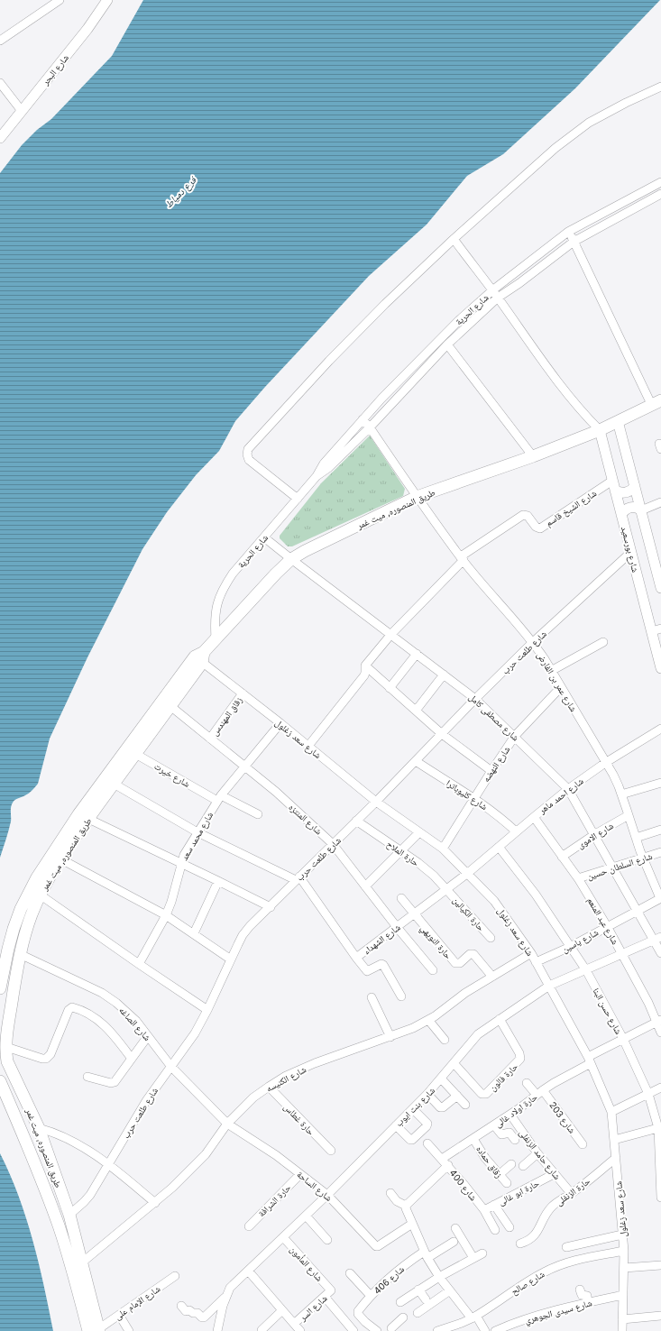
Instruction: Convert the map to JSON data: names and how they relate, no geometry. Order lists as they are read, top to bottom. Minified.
{"streets":{"main road":["طريق المنصوره, ميت غمر"],"street":["شارع البحر","شارع الحرية","شارع الشيخ قاسم","شارع بورسعيد","شارع طلعت حرب","شارع عمر بن الفارض","زقاق المهندس","شارع مصطفى كامل","شارع سعد زغلول","شارع النهضه","شارع خيرت","شارع كليوباترا","شارع احمد ماهر","شارع المنتزه","شارع الاموى","شارع محمد سعد","حارة الملاح","شارع السلطان حسين","حارة الكيالين","شارع عبد المنعم","شارع الشهداء","شارع ياسين","حارة النويهي","شارع حسن البنا","شارع الصاغه","حارة فالون","شارع الكنيسه","شارع بنت ايوب","حارة اولاد غالى","شارع 203","حارة غطاس","شارع حامد الزنفلى","زقاق حماده","شارع 400","شارع الساحة","حارة الزنفلى","حارة ابو غالى","حارة الشرافة","شارع المأمون","شارع 406","شارع صالح","شارع الإمام على","شارع السر","شارع سيدى الجوهري"]},"crossings":[["شارع الحرية","طريق المنصوره, ميت غمر"],["شارع الحرية","شارع عمر بن الفارض"],["شارع الحرية","شارع مصطفى كامل"],["شارع الشيخ قاسم","شارع بورسعيد"],["شارع الشيخ قاسم","شارع عمر بن الفارض"],["طريق المنصوره, ميت غمر","شارع بورسعيد"],["طريق المنصوره, ميت غمر","شارع طلعت حرب"],["طريق المنصوره, ميت غمر","شارع عمر بن الفارض"],["طريق المنصوره, ميت غمر","شارع مصطفى كامل"],["طريق المنصوره, ميت غمر","شارع سعد زغلول"],["طريق المنصوره, ميت غمر","شارع خيرت"],["طريق المنصوره, ميت غمر","شارع المنتزه"],["طريق المنصوره, ميت غمر","شارع الصاغه"],["طريق المنصوره, ميت غمر","شارع الكنيسه"],["طريق المنصوره, ميت غمر","شارع الإمام على"],["شارع بورسعيد","شارع طلعت حرب"],["شارع طلعت حرب","شارع عمر بن الفارض"],["شارع طلعت حرب","شارع مصطفى كامل"],["شارع طلعت حرب","شارع سعد زغلول"],["شارع طلعت حرب","شارع كليوباترا"],["شارع طلعت حرب","شارع المنتزه"],["شارع طلعت حرب","حارة الملاح"],["شارع طلعت حرب","شارع الشهداء"],["شارع طلعت حرب","شارع الصاغه"],["شارع عمر بن الفارض","شارع النهضه"],["شارع عمر بن الفارض","شارع احمد ماهر"],["شارع عمر بن الفارض","شارع الاموى"],["شارع عمر بن الفارض","شارع السلطان حسين"],["شارع عمر بن الفارض","شارع ياسين"],["زقاق المهندس","شارع سعد زغلول"],["زقاق المهندس","شارع المنتزه"],["شارع مصطفى كامل","شارع النهضه"],["شارع مصطفى كامل","شارع احمد ماهر"],["شارع مصطفى كامل","شارع الاموى"],["شارع مصطفى كامل","شارع السلطان حسين"],["شارع مصطفى كامل","شارع ياسين"],["شارع مصطفى كامل","شارع بنت ايوب"],["شارع سعد زغلول","شارع النهضه"],["شارع سعد زغلول","شارع احمد ماهر"],["شارع سعد زغلول","شارع محمد سعد"],["شارع سعد زغلول","شارع الشهداء"],["شارع سعد زغلول","شارع ياسين"],["شارع سعد زغلول","شارع الكنيسه"],["شارع سعد زغلول","شارع بنت ايوب"],["شارع سعد زغلول","حارة اولاد غالى"],["شارع سعد زغلول","حارة الزنفلى"],["شارع سعد زغلول","شارع صالح"],["شارع سعد زغلول","شارع سيدى الجوهري"],["شارع النهضه","شارع كليوباترا"],["شارع خيرت","شارع محمد سعد"],["شارع كليوباترا","شارع احمد ماهر"],["شارع احمد ماهر","شارع عبد المنعم"],["شارع احمد ماهر","شارع الشهداء"],["شارع احمد ماهر","شارع حسن البنا"],["شارع المنتزه","شارع محمد سعد"],["شارع المنتزه","شارع الشهداء"],["شارع الاموى","شارع عبد المنعم"],["حارة الملاح","حارة الكيالين"],["حارة الملاح","شارع الشهداء"],["شارع السلطان حسين","شارع عبد المنعم"],["حارة الكيالين","شارع الشهداء"],["شارع عبد المنعم","شارع ياسين"],["شارع عبد المنعم","شارع بنت ايوب"],["شارع عبد المنعم","حارة اولاد غالى"],["شارع الشهداء","حارة النويهي"],["شارع ياسين","شارع حسن البنا"],["حارة النويهي","شارع الكنيسه"],["شارع حسن البنا","شارع بنت ايوب"],["شارع حسن البنا","حارة اولاد غالى"],["شارع الصاغه","شارع الكنيسه"],["شارع الصاغه","شارع الساحة"],["حارة فالون","شارع بنت ايوب"],["شارع الكنيسه","حارة غطاس"],["شارع الكنيسه","شارع الساحة"],["شارع بنت ايوب","شارع الساحة"],["شارع بنت ايوب","شارع المأمون"],["حارة اولاد غالى","شارع 203"],["حارة اولاد غالى","شارع حامد الزنفلى"],["حارة اولاد غالى","زقاق حماده"],["حارة اولاد غالى","شارع 400"],["شارع حامد الزنفلى","حارة الزنفلى"],["شارع حامد الزنفلى","حارة ابو غالى"],["شارع 400","حارة ابو غالى"],["شارع الساحة","حارة الشرافة"],["شارع المأمون","شارع السر"]],"water":["فرع دمياط"]}
